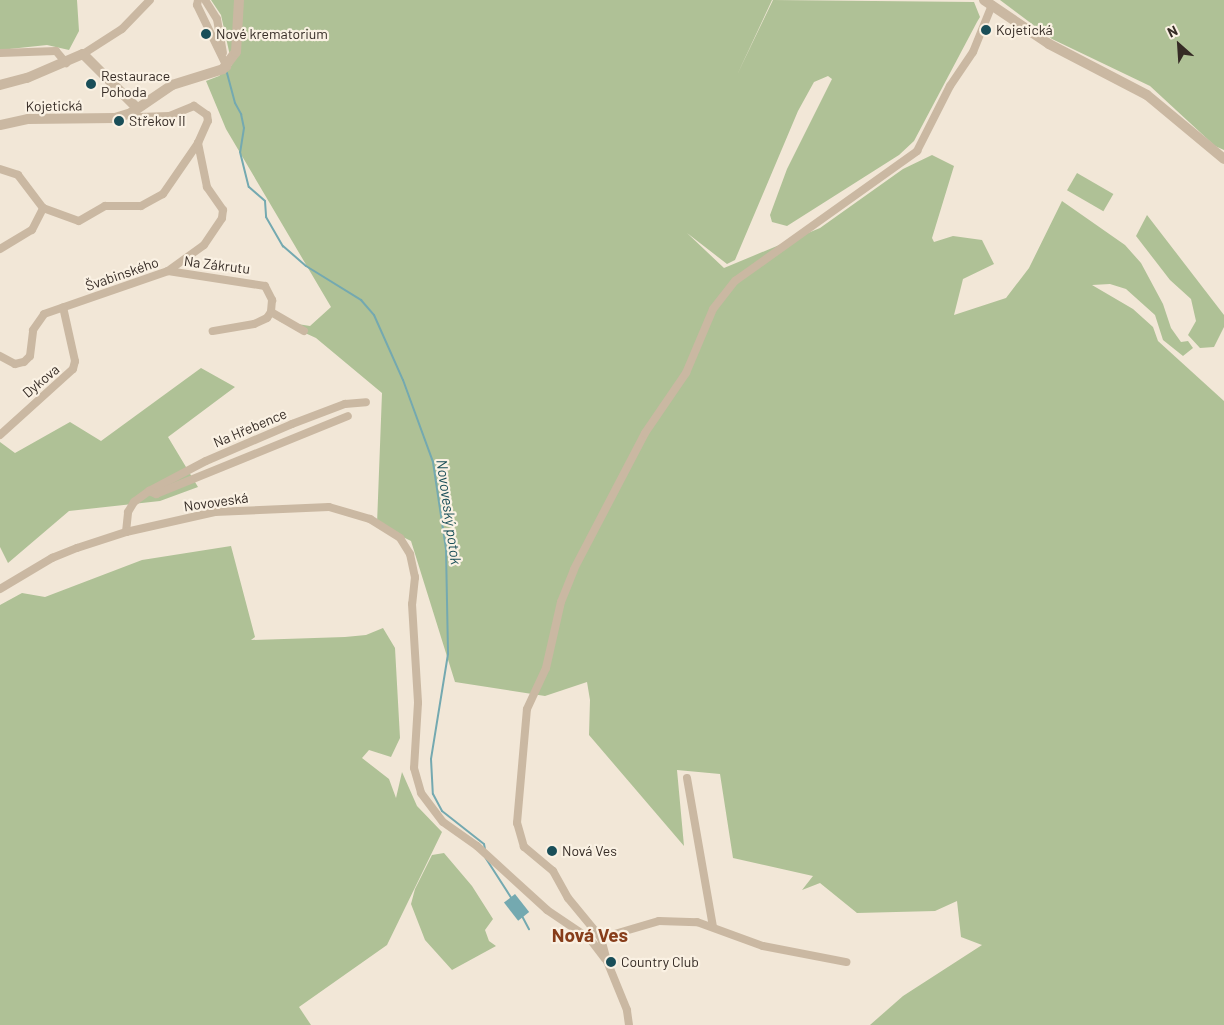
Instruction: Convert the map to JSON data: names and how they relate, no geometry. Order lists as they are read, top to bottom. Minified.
{"streets":{"street":["Kojetická","Na Zákrutu","Švabinského","Dykova","Na Hřebence","Novoveská"]},"crossings":[["Na Zákrutu","Švabinského"],["Švabinského","Dykova"],["Na Hřebence","Novoveská"]],"districts":["Nová Ves"],"water":["Novoveský potok"],"places":["Kojetická","Nové krematorium","Restaurace Pohoda","Střekov II","Nová Ves","Country Club"],"north":"top left"}
